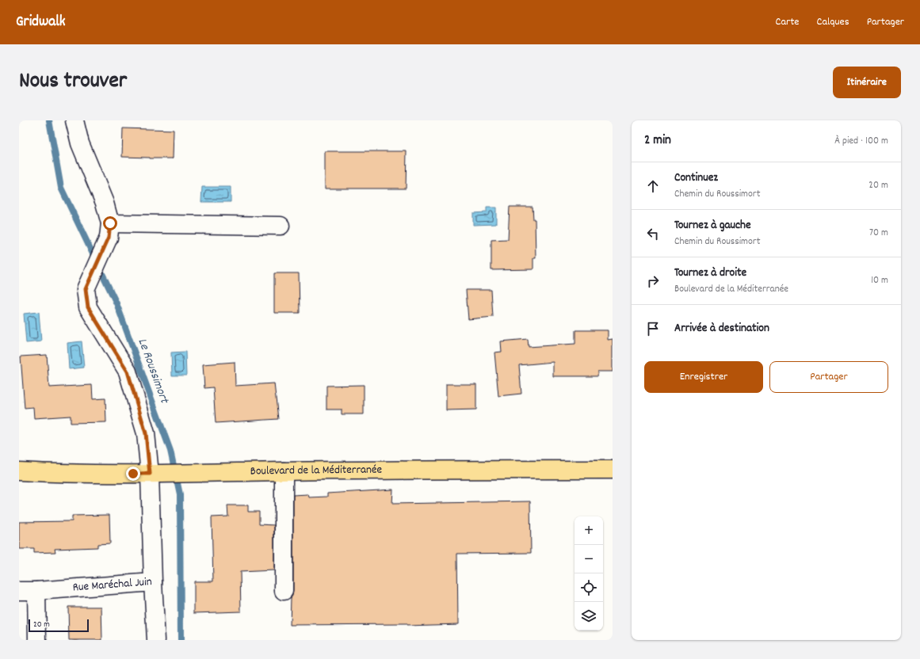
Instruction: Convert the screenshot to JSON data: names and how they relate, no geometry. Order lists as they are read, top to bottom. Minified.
{"streets":{"main road":["Boulevard de la Méditerranée"],"street":["Rue Maréchal Juin"]},"crossings":[["Boulevard de la Méditerranée","Rue Maréchal Juin"]],"water":["Le Roussimort"],"scale_bar":"20 m","page":{"header":"Gridwalk","nav":["Carte","Calques","Partager"],"title":"Nous trouver","buttons":["Itinéraire",["Enregistrer","Partager"]],"heading":["2 min","À pied · 100 m"],"list":[["Continuez","Chemin du Roussimort","20 m"],["Tournez à gauche","Chemin du Roussimort","70 m"],["Tournez à droite","Boulevard de la Méditerranée","10 m"],"Arrivée à destination"],"map_buttons":["+","−"],"scale":"20 m"}}
